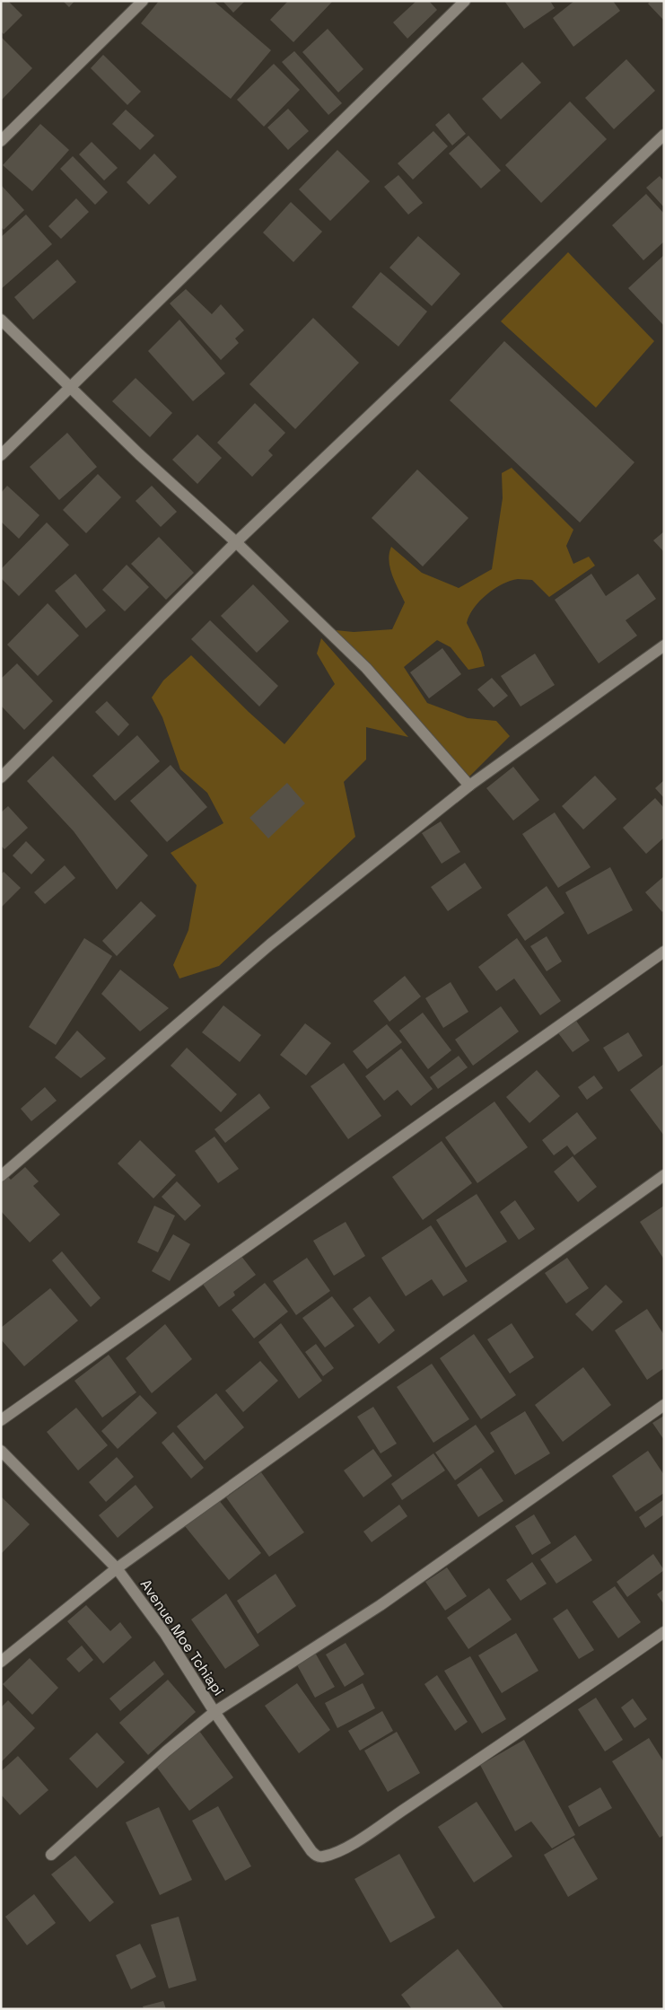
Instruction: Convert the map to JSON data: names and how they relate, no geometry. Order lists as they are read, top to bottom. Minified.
{"streets":{"street":["Avenue Moe Tchiapi"]}}
